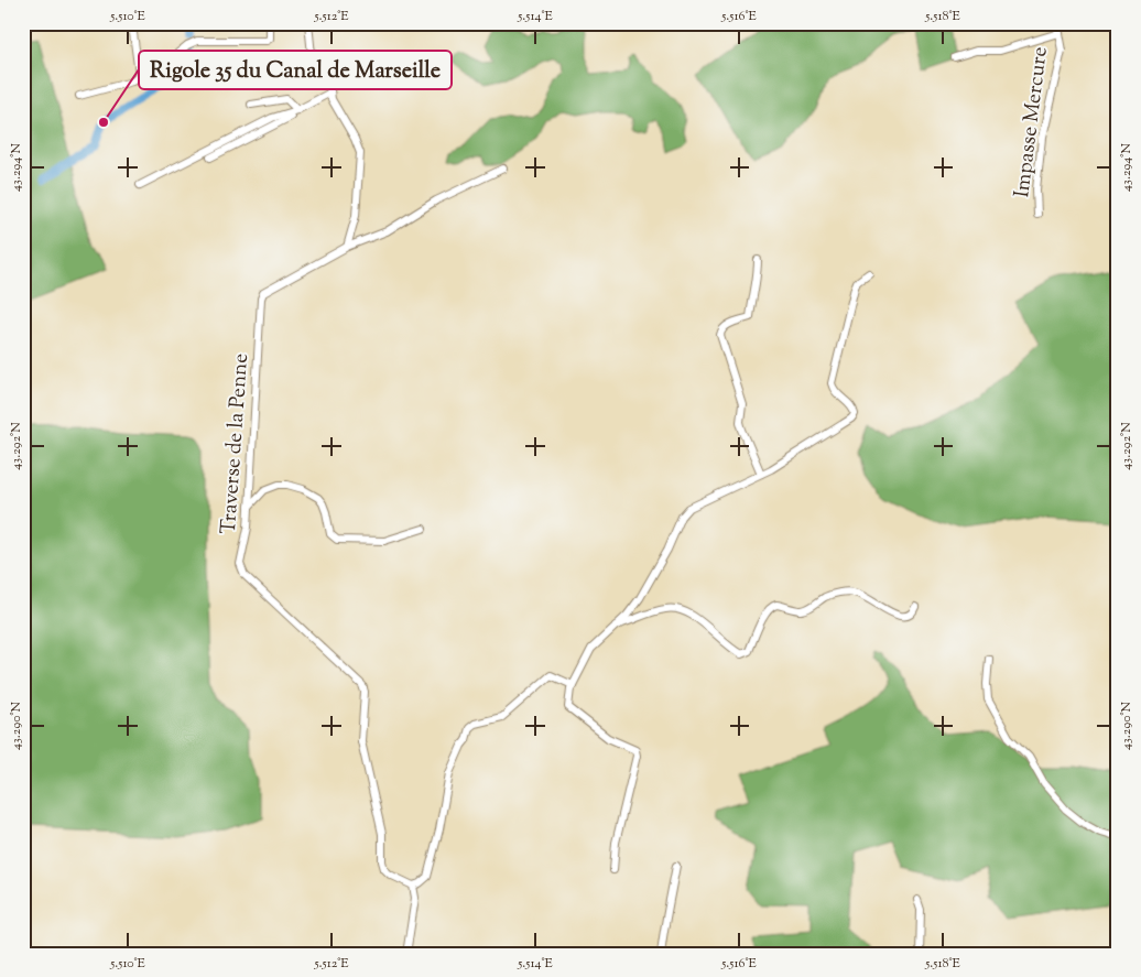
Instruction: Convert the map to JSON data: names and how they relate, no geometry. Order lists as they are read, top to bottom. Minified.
{"streets":{"street":["Impasse Mercure","Traverse de la Penne"]},"places":["Rigole 35 du Canal de Marseille"],"coordinates":["5.510°E","5.512°E","5.514°E","5.516°E","5.518°E","43.294°N","43.292°N","43.290°N"]}
